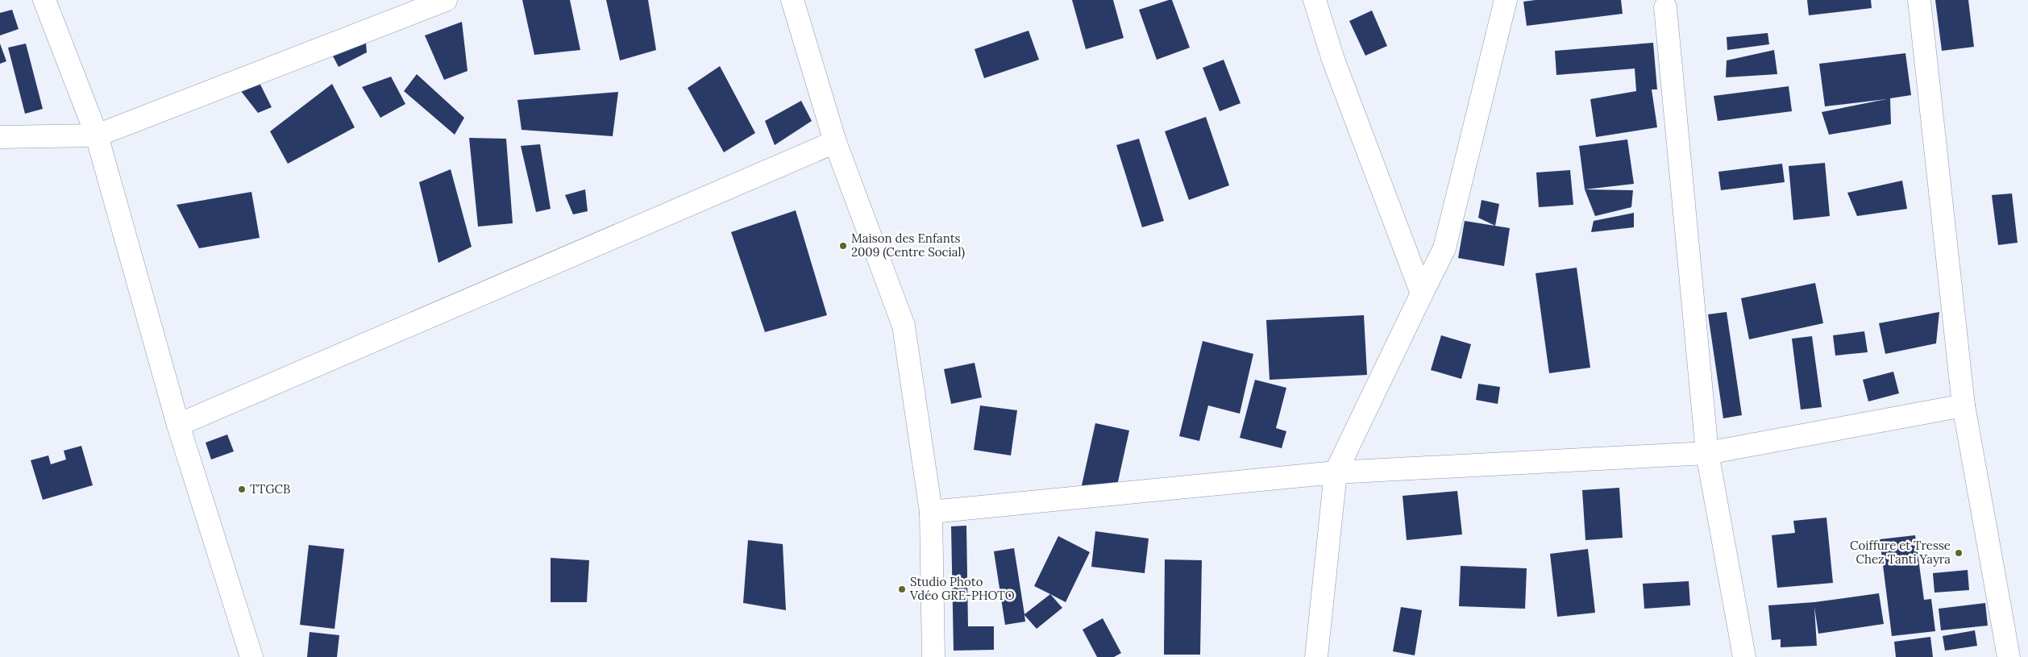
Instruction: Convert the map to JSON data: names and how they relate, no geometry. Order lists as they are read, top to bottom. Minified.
{"places":["Maison des Enfants 2009 (Centre Social)","TTGCB","Coiffure et Tresse Chez Tanti Yayra","Studio Photo Vdéo GRE-PHOTO"]}
